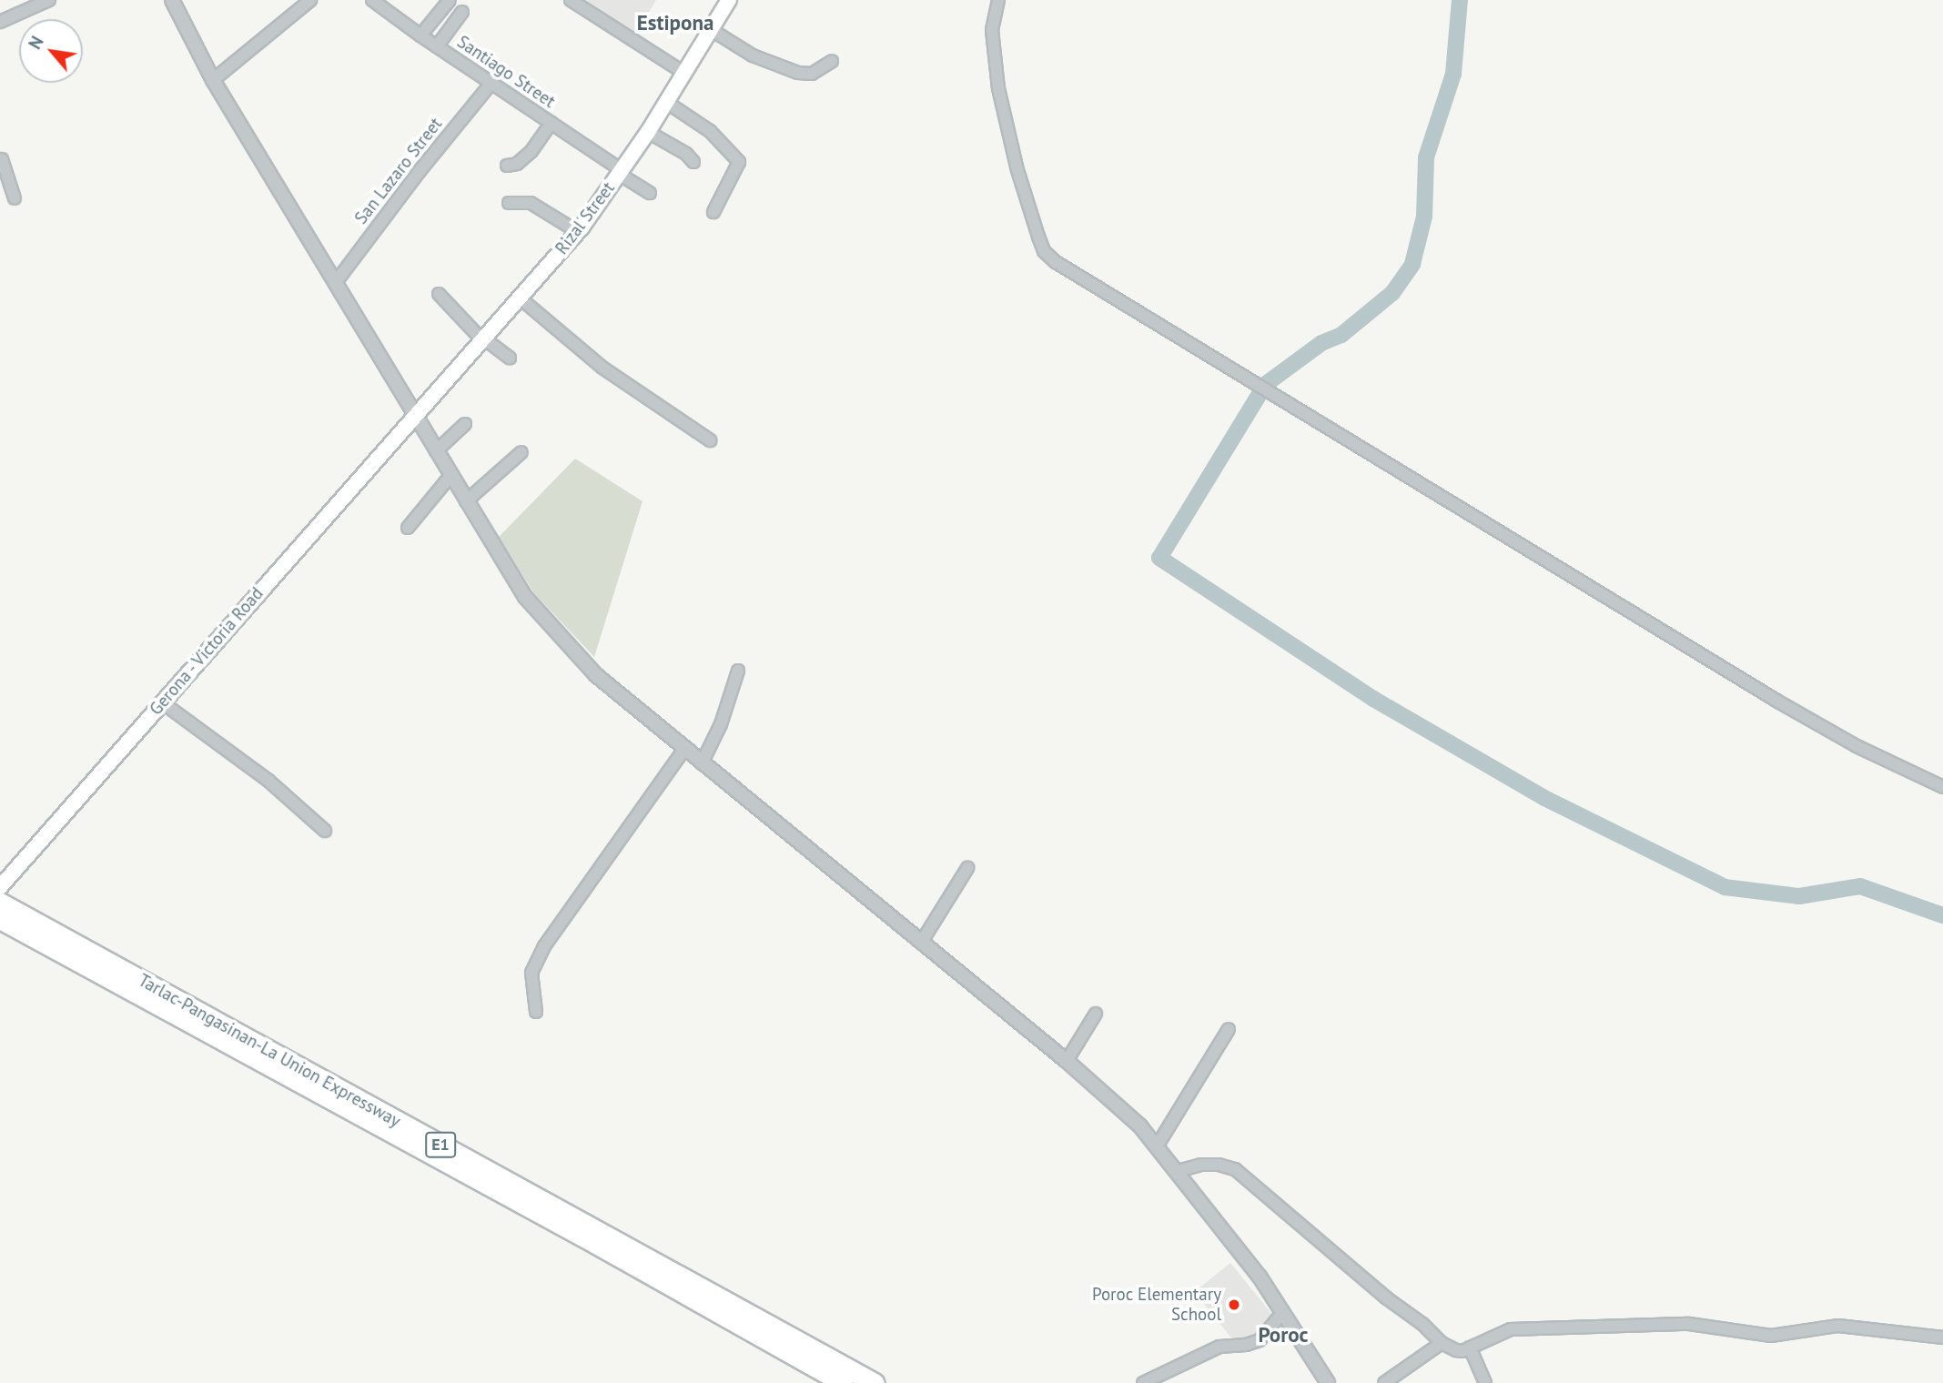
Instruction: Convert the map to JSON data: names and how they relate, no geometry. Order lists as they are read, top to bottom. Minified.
{"streets":{"highway":["Tarlac-Pangasinan-La Union Expressway","E1"],"main road":["Rizal Street","Gerona - Victoria Road"],"street":["Santiago Street","San Lazaro Street"]},"crossings":[["Santiago Street","San Lazaro Street"],["Santiago Street","Rizal Street"],["Rizal Street","Gerona - Victoria Road"]],"districts":["Estipona","Poroc"],"places":["Poroc Elementary School"],"north":"top left"}
